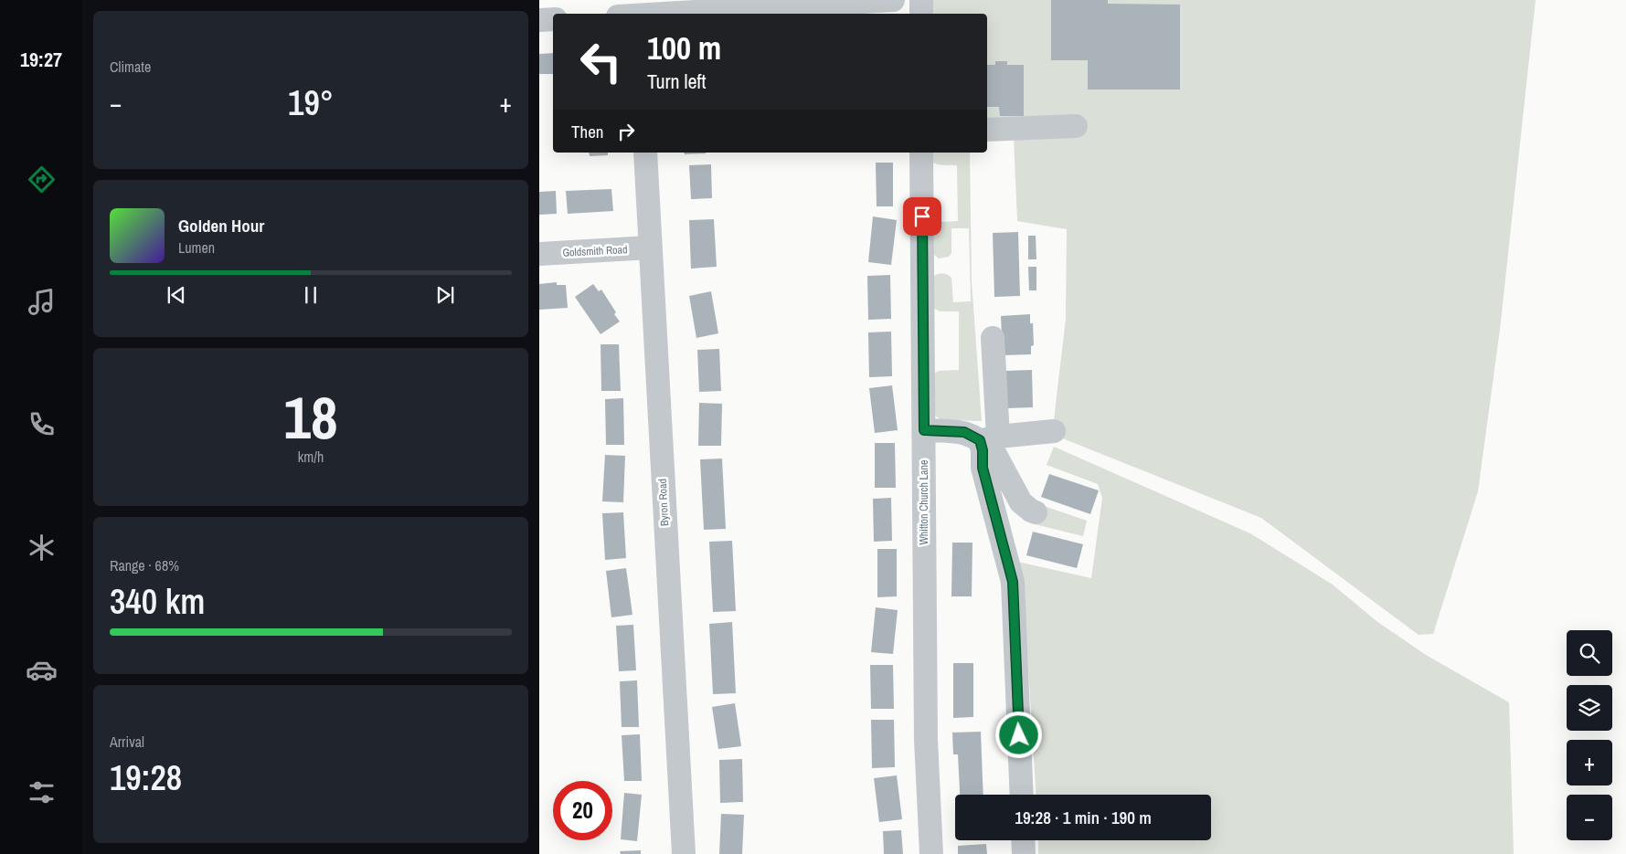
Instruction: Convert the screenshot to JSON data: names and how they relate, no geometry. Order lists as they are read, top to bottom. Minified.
{"streets":{"street":["Goldsmith Road","Byron Road","Whitton Church Lane"]},"crossings":[["Goldsmith Road","Byron Road"]],"page":{"tabs":"19:27","tile":["Climate",["18","km/h"],["Range · 68%","340 km"],["Arrival","19:28"]],"turn":["100 m","Turn left"],"heat":["−","19°","+"],"then":"Then","song":["Golden Hour","Lumen"],"map_buttons":["+","−"],"limit":"20","trip":"19:28 · 1 min · 190 m"}}
